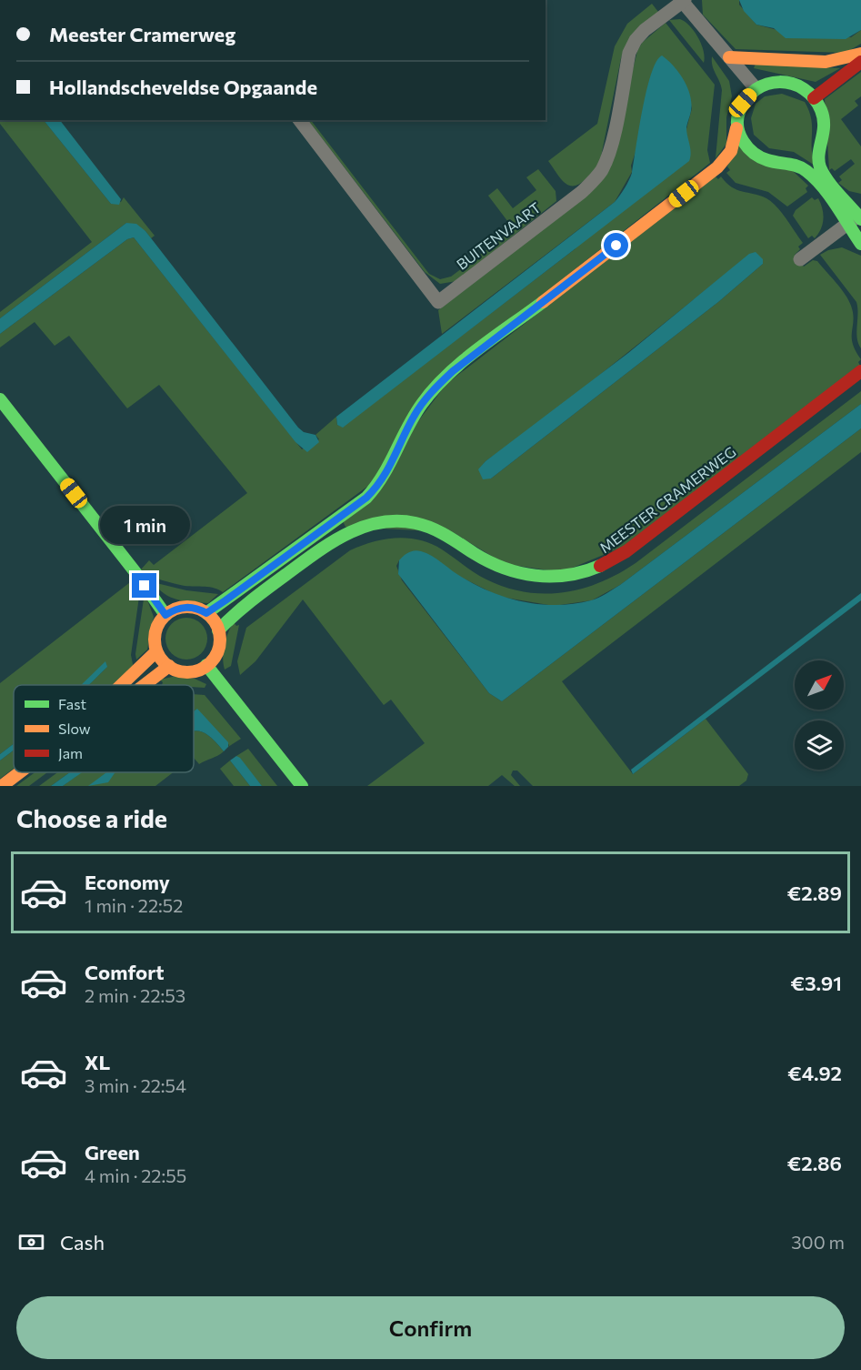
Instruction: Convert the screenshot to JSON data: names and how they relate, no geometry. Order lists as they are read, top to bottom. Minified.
{"streets":{"main road":["MEESTER CRAMERWEG"],"street":["BUITENVAART"]},"legend":["Fast","Slow","Jam"],"north":"top right","page":{"banner":["Meester Cramerweg","Hollandscheveldse Opgaande"],"bubble":"1 min","heading":"Choose a ride","list":[{"name":"Economy","note":"1 min · 22:52","value":"€2.89"},{"name":"Comfort","note":"2 min · 22:53","value":"€3.91"},{"name":"XL","note":"3 min · 22:54","value":"€4.92"},{"name":"Green","note":"4 min · 22:55","value":"€2.86"}],"pay":["Cash","300 m"],"buttons":"Confirm"}}
